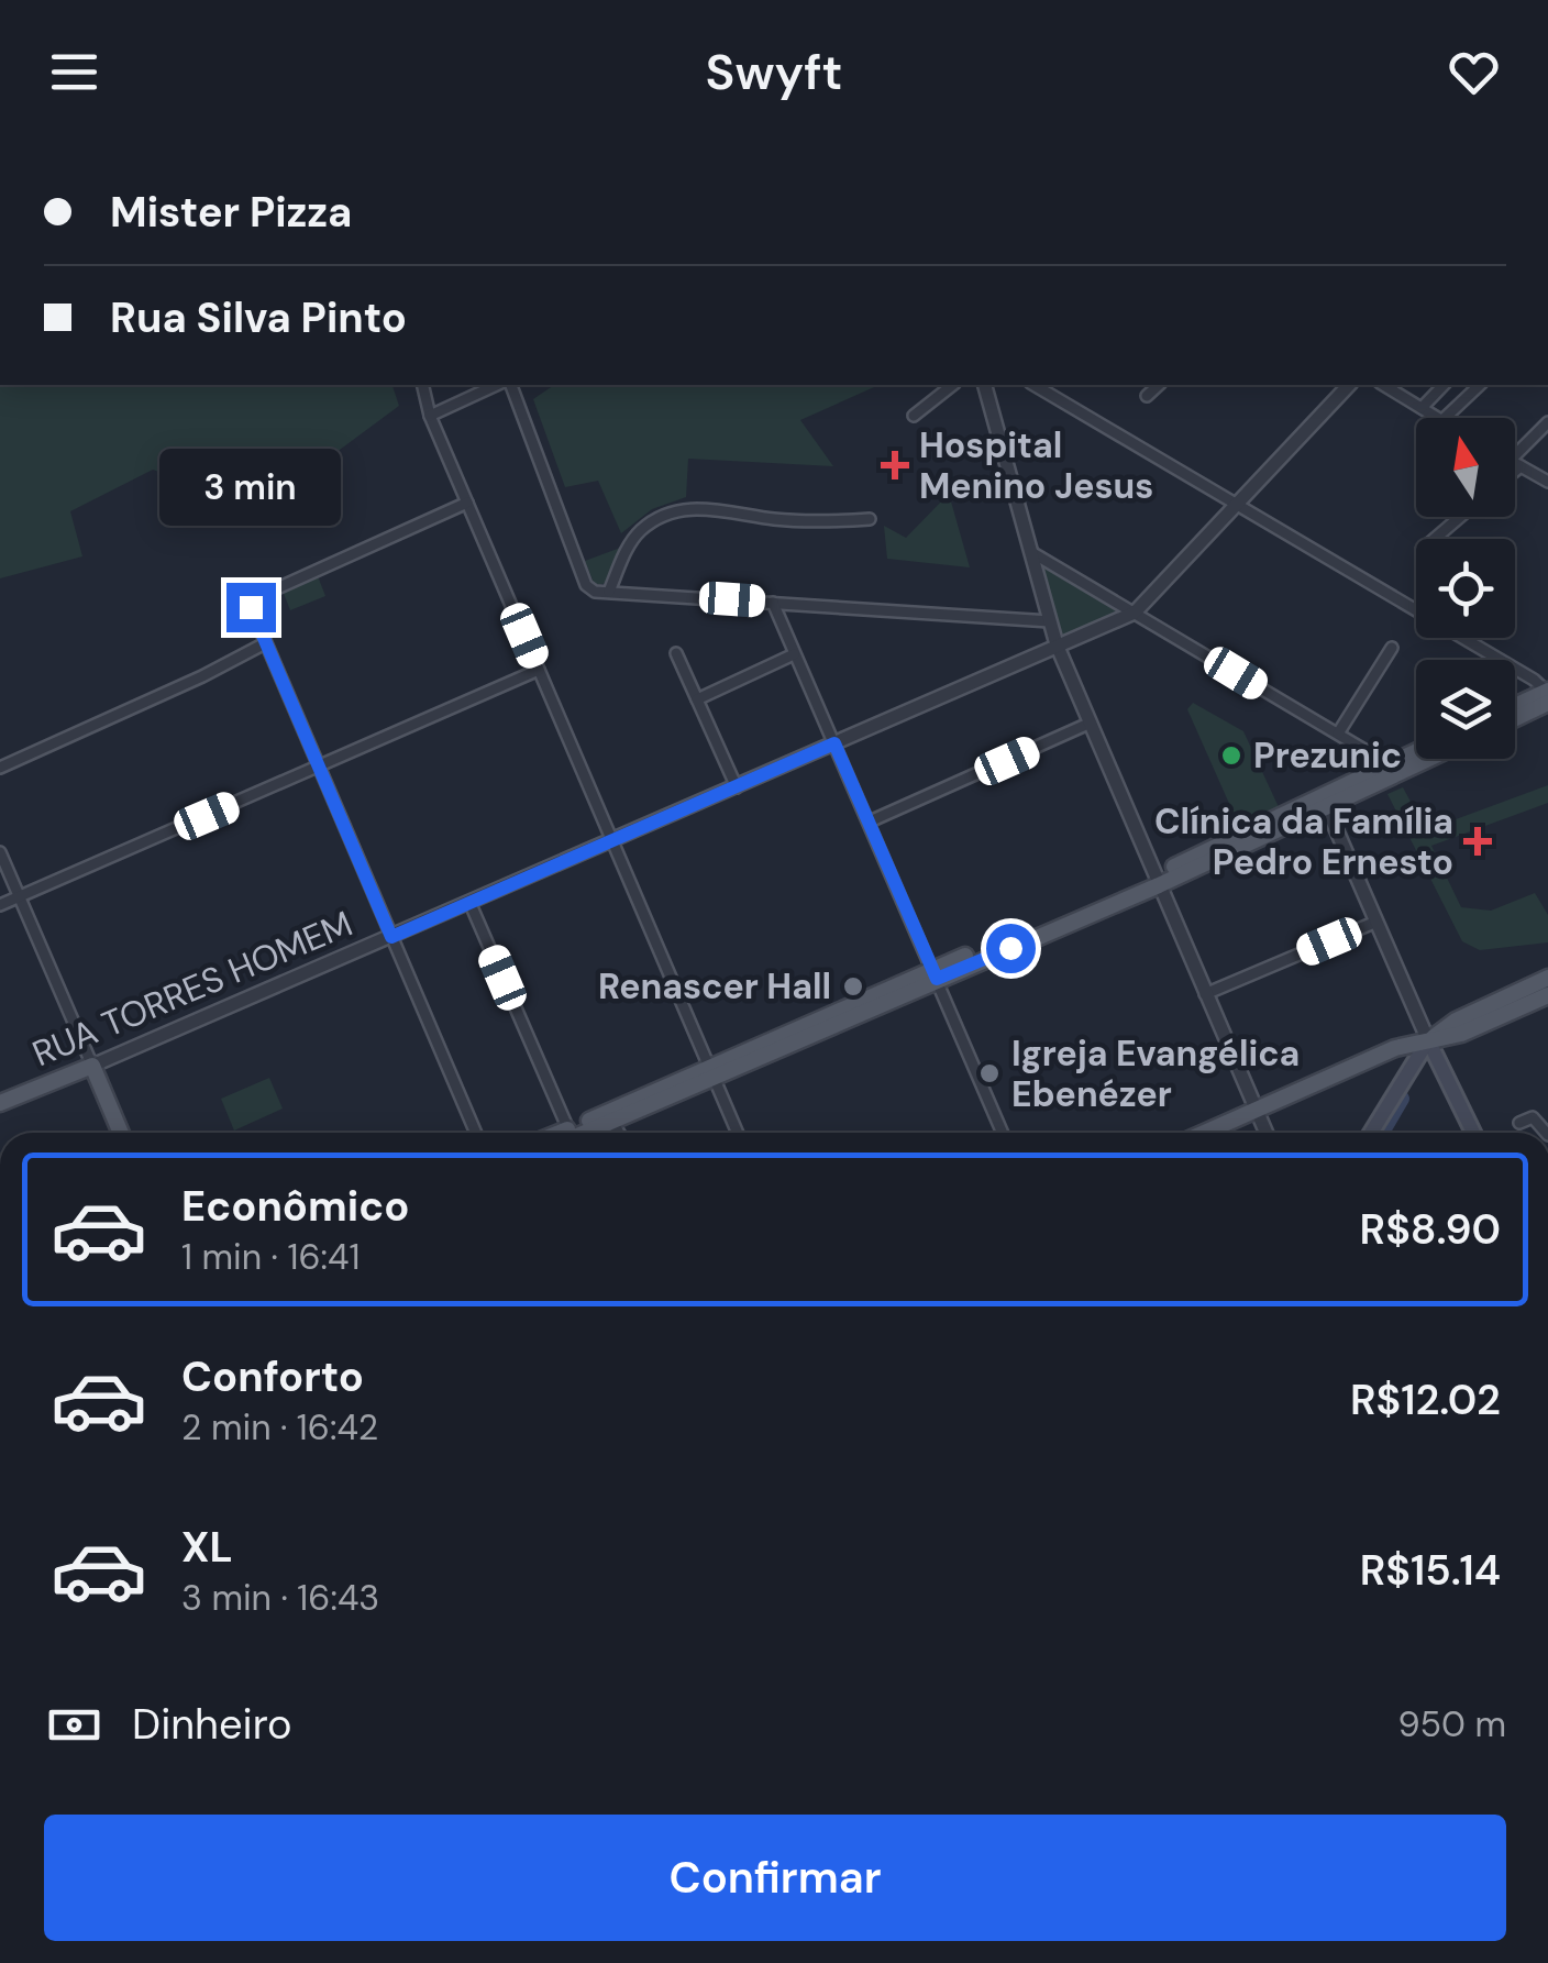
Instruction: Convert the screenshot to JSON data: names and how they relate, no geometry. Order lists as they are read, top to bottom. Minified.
{"streets":{"main road":["RUA TORRES HOMEM"]},"places":{"health":["Hospital Menino Jesus","Clínica da Família Pedro Ernesto"],"other":["Prezunic","Renascer Hall","Igreja Evangélica Ebenézer"]},"north":"top","page":{"header":"Swyft","banner":["Mister Pizza","Rua Silva Pinto"],"bubble":"3 min","list":[{"name":"Econômico","note":"1 min · 16:41","value":"R$8.90"},{"name":"Conforto","note":"2 min · 16:42","value":"R$12.02"},{"name":"XL","note":"3 min · 16:43","value":"R$15.14"}],"pay":["Dinheiro","950 m"],"buttons":"Confirmar"}}
